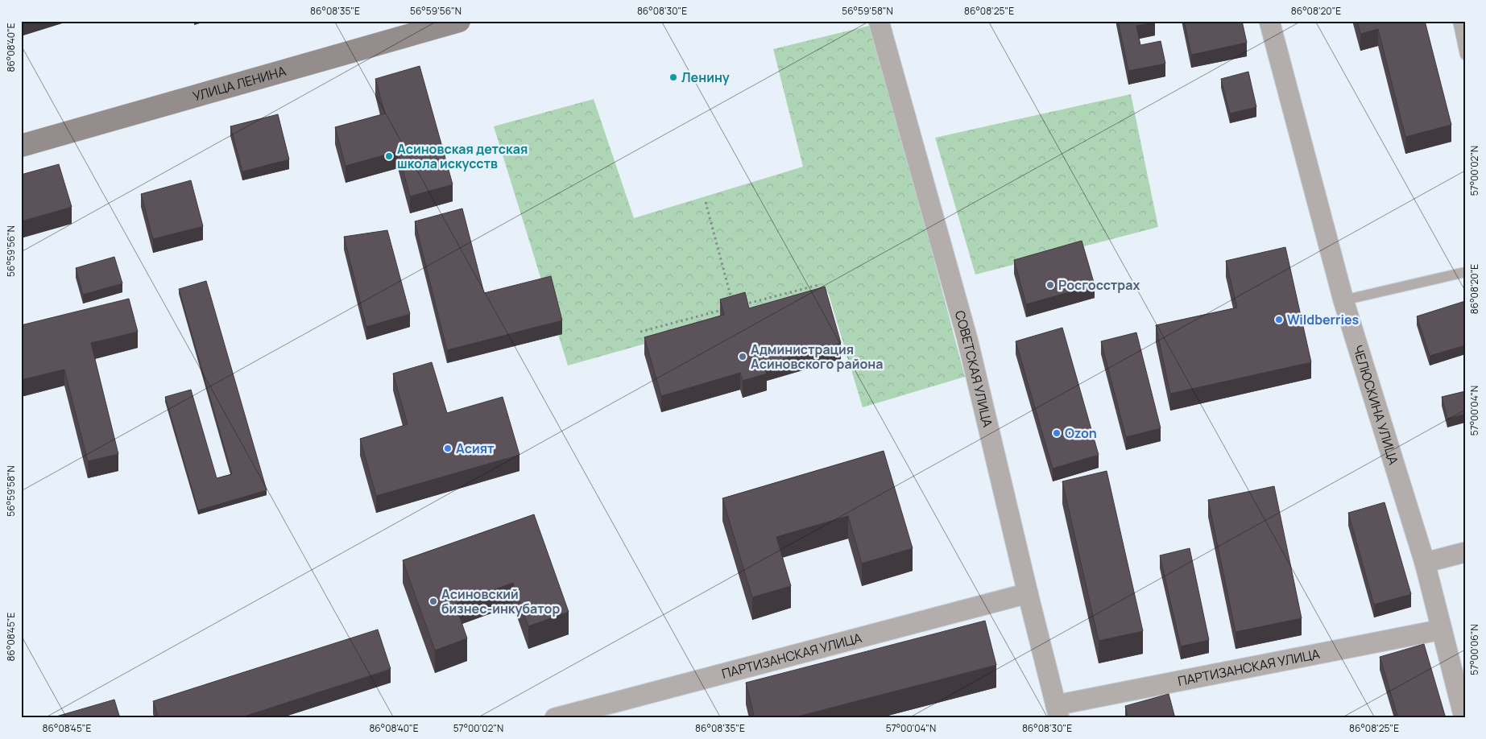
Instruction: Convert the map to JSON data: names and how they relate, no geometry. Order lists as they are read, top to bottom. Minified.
{"streets":{"main road":["УЛИЦА ЛЕНИНА"],"street":["СОВЕТСКАЯ УЛИЦА","ЧЕЛЮСКИНА УЛИЦА","ПАРТИЗАНСКАЯ УЛИЦА"]},"crossings":[["СОВЕТСКАЯ УЛИЦА","ПАРТИЗАНСКАЯ УЛИЦА"],["ЧЕЛЮСКИНА УЛИЦА","ПАРТИЗАНСКАЯ УЛИЦА"]],"places":["Ленину","Асиновская детская школа искусств","Росгосстрах","Wildberries","Администрация Асиновского района","Ozon","Асият","Асиновский бизнес-инкубатор"],"coordinates":["86°08'35\"E","56°59'56\"N","86°08'30\"E","56°59'58\"N","86°08'25\"E","86°08'20\"E","86°08'40\"E","57°00'02\"N","57°00'04\"N","86°08'45\"E","57°00'06\"N"]}
